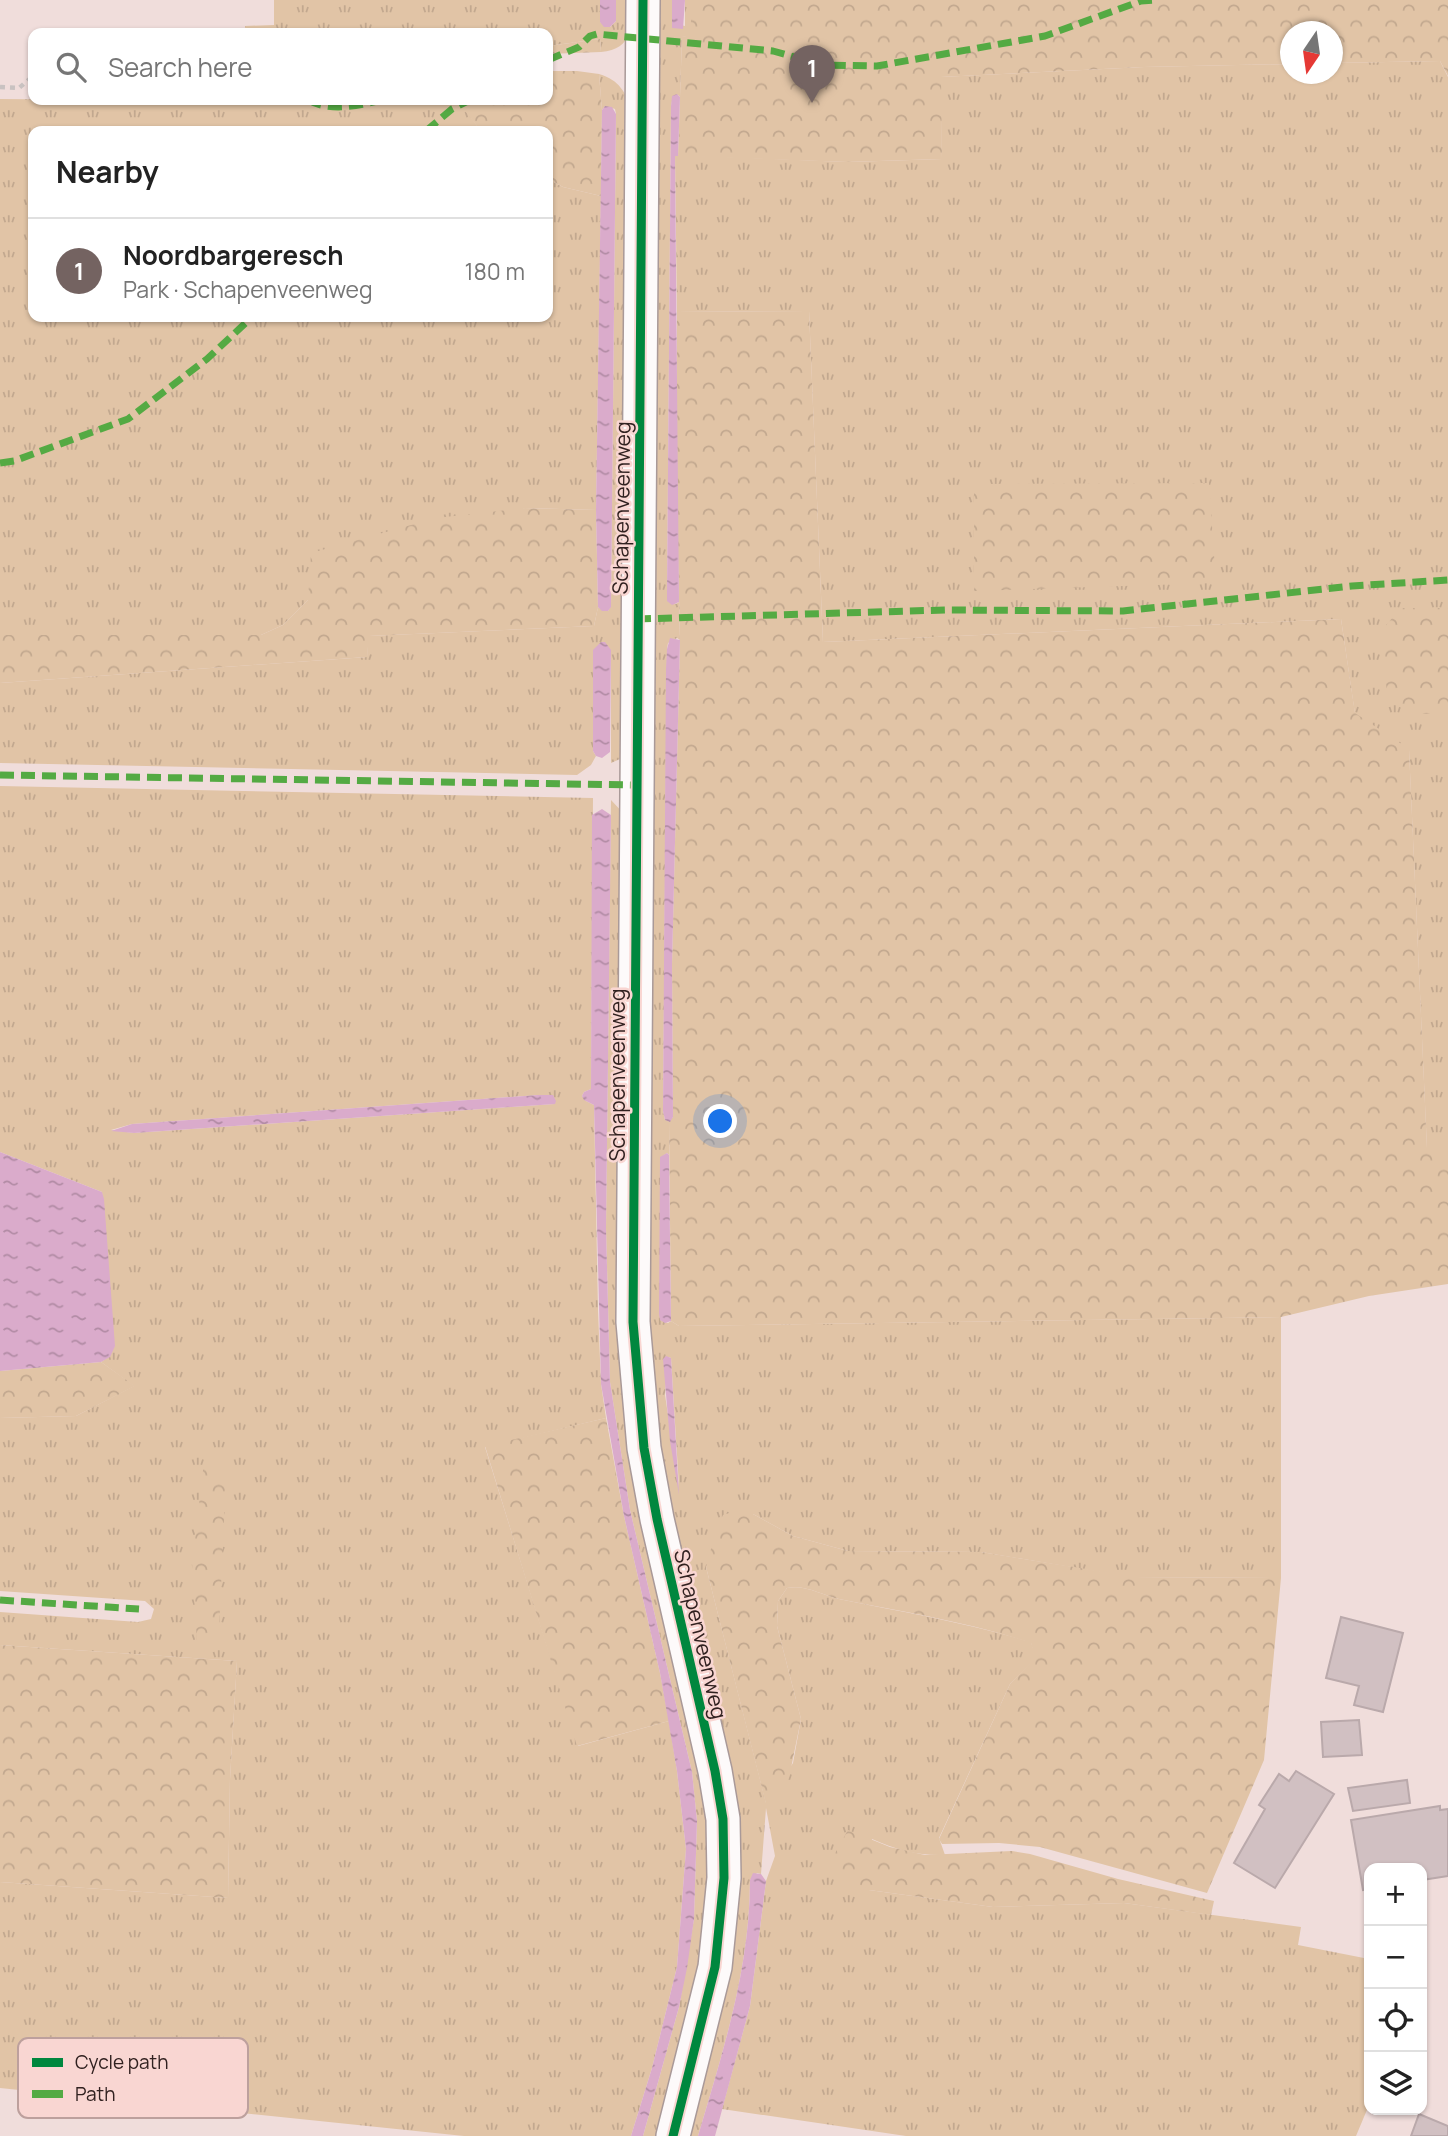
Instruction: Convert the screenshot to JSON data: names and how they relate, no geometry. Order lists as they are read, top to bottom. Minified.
{"streets":{"street":["Schapenveenweg"]},"legend":["Cycle path","Path"],"north":"bottom","page":{"search":"Search here","pins":"1","heading":"Nearby","list":[{"mark":"1","name":"Noordbargeresch","note":"Park · Schapenveenweg","value":"180 m"}],"map_buttons":["+","−"]}}
